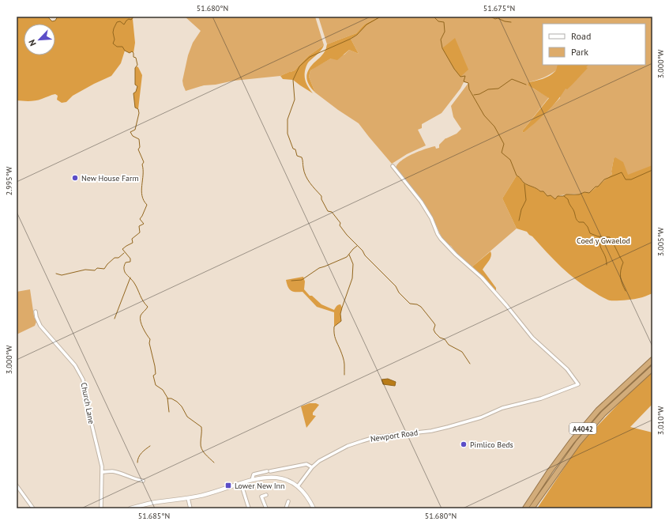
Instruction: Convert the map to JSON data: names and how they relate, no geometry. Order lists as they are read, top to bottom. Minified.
{"streets":{"highway":["A4042"],"street":["Church Lane","Newport Road"]},"parks":["Coed y Gwaelod"],"places":{"other":["New House Farm","Pimlico Beds"],"transit":["Lower New Inn"]},"legend":["Road","Park"],"north":"bottom left","coordinates":["51.680°N","51.675°N","3.000°W","2.995°W","3.005°W","3.010°W","51.685°N"]}
